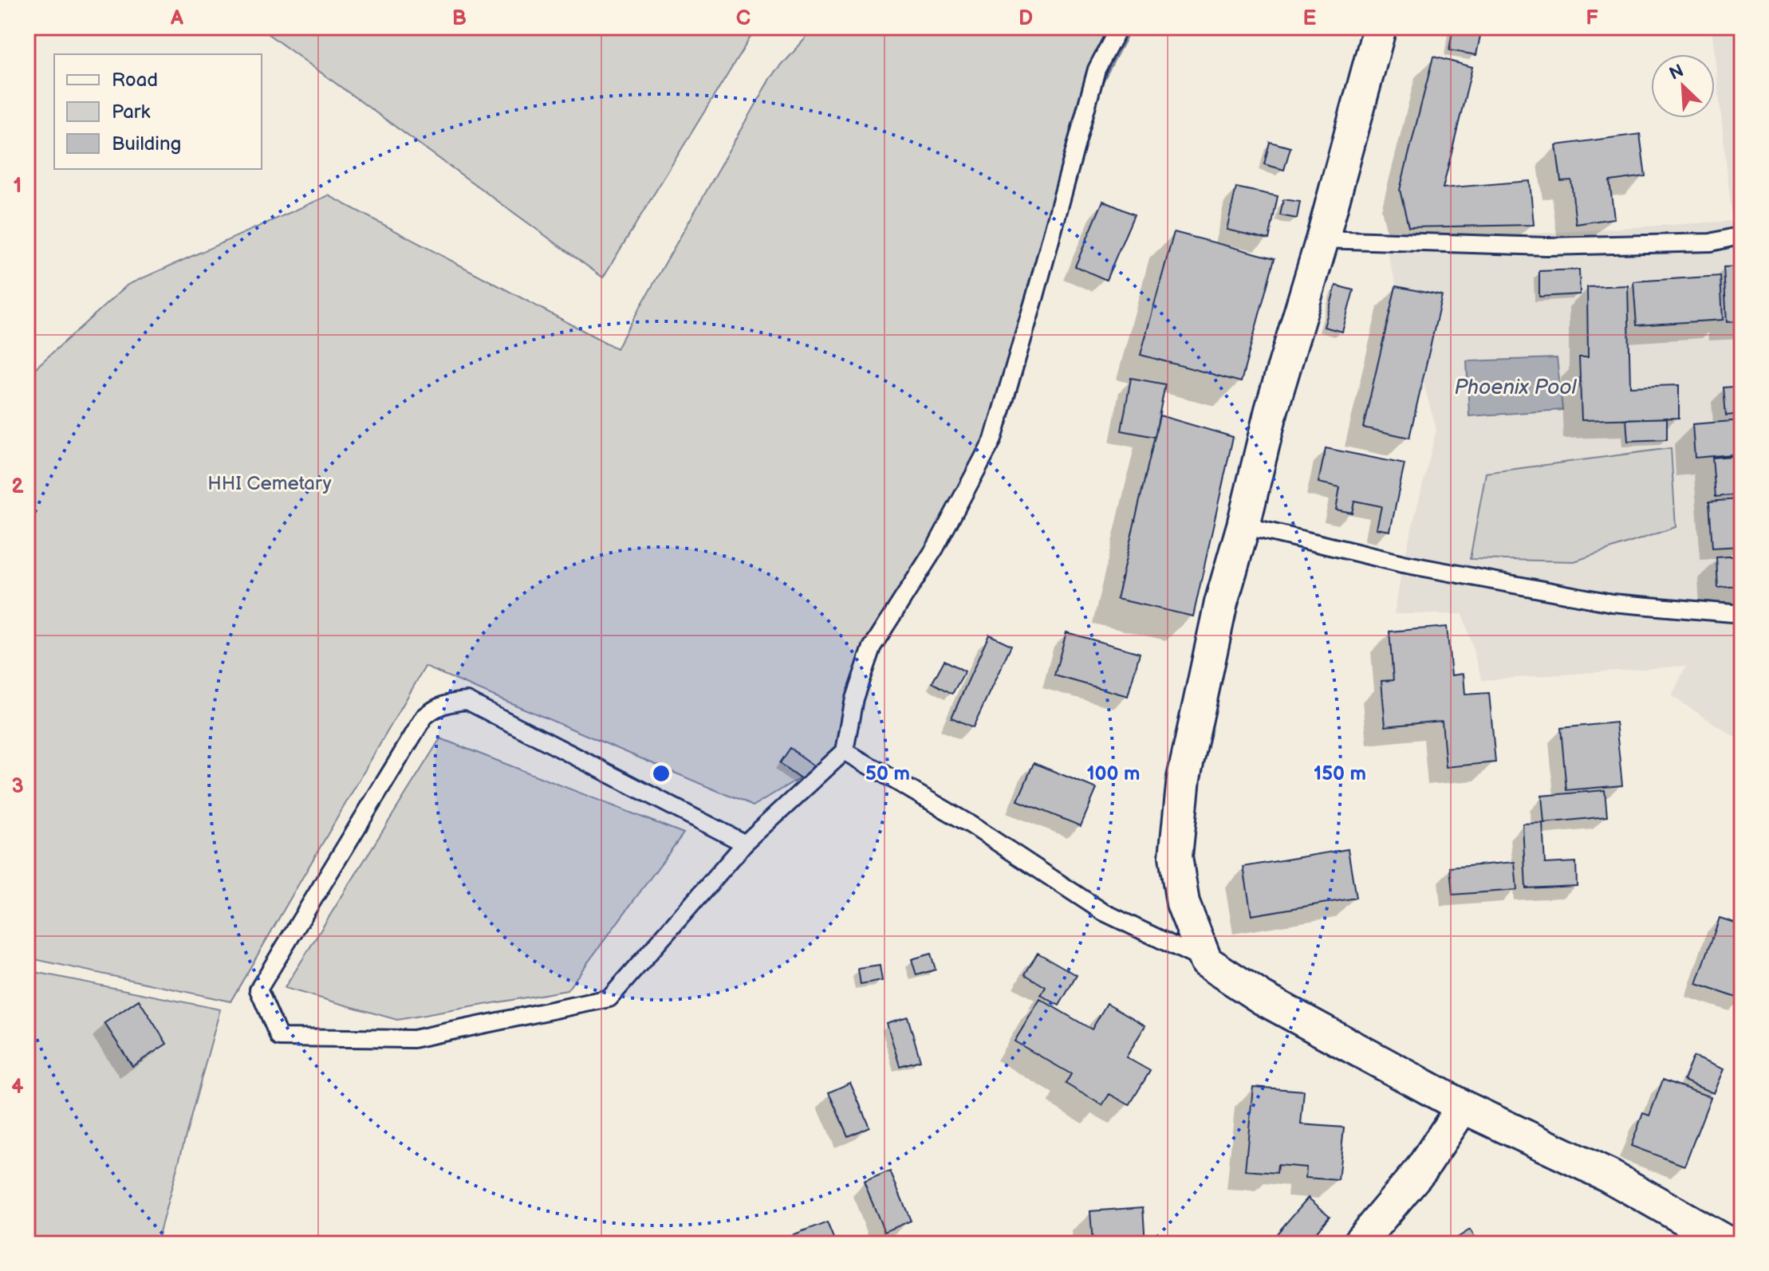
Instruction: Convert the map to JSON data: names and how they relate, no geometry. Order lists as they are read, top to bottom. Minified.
{"water":["Phoenix Pool"],"parks":["HHI Cemetary"],"legend":["Road","Park","Building"],"north":"top left","grid":{"columns":["A","B","C","D","E","F"],"rows":["1","2","3","4"]},"rings":["50 m","100 m","150 m"]}
